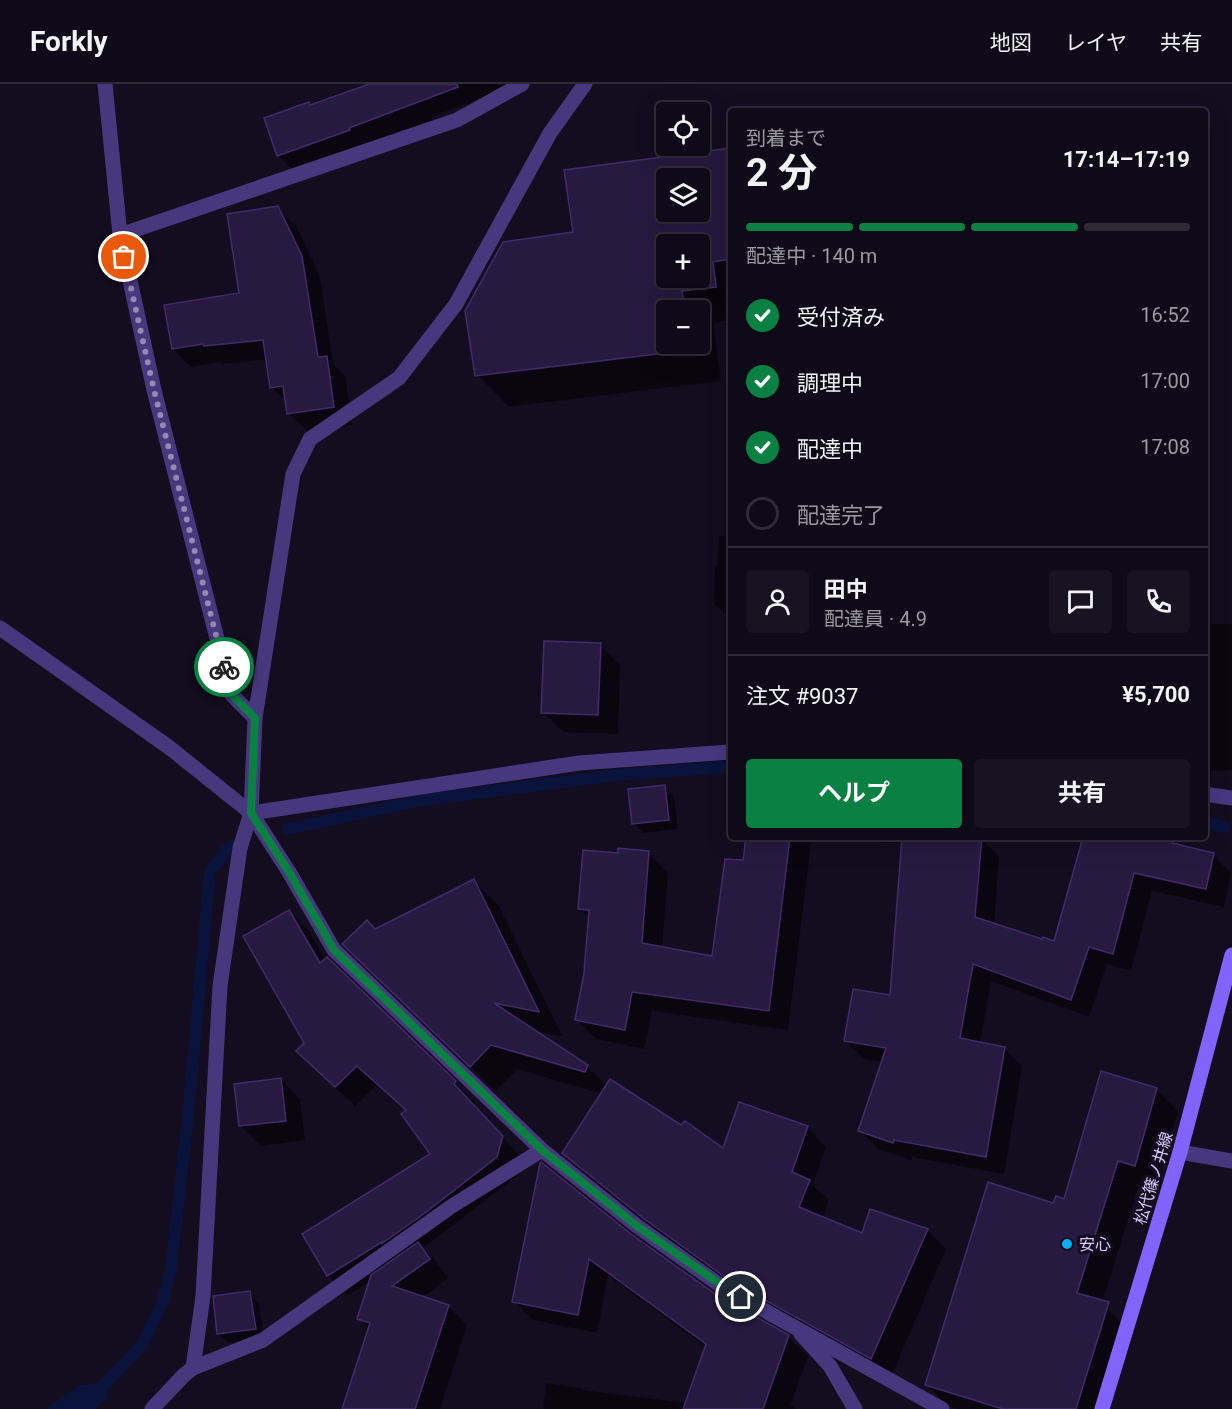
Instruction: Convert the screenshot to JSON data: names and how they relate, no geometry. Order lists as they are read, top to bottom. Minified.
{"streets":{"main road":["松代篠ノ井線"]},"places":["安心"],"page":{"header":"Forkly","nav":["地図","レイヤ","共有"],"map_buttons":["+","−"],"heading":["2 分","到着まで","17:14–17:19"],"panel":["田中","配達員 · 4.9","注文 #9037","¥5,700"],"bar":"配達中 · 140 m","list":[["受付済み","16:52"],["調理中","17:00"],["配達中","17:08"],"配達完了"],"buttons":["ヘルプ","共有"]}}
